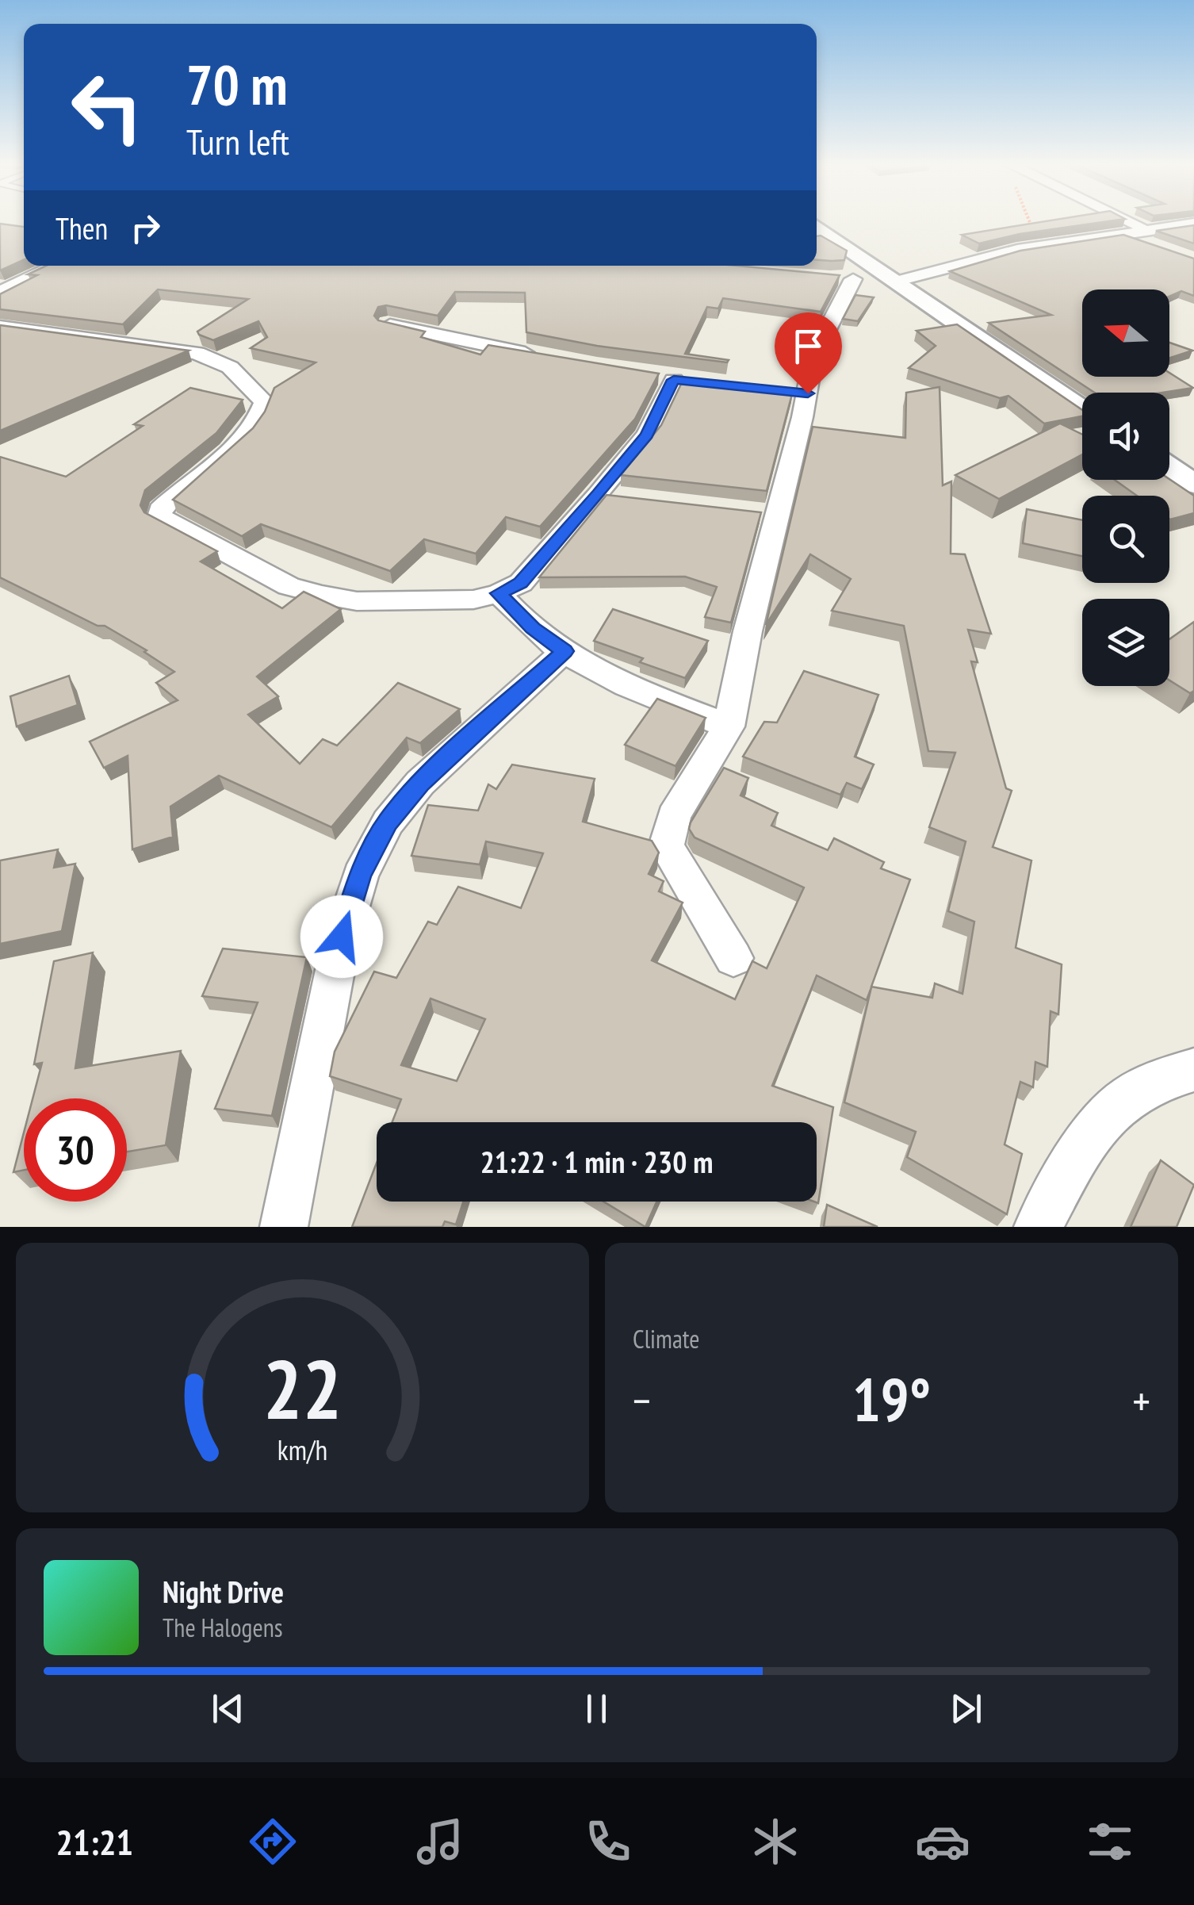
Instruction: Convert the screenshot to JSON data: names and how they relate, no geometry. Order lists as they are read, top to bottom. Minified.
{"north":"left","page":{"turn":["70 m","Turn left"],"then":"Then","limit":"30","trip":"21:22 · 1 min · 230 m","tile":"Climate","heat":["−","19°","+"],"song":["Night Drive","The Halogens"],"tabs":"21:21","gauge":["22","km/h"]}}
